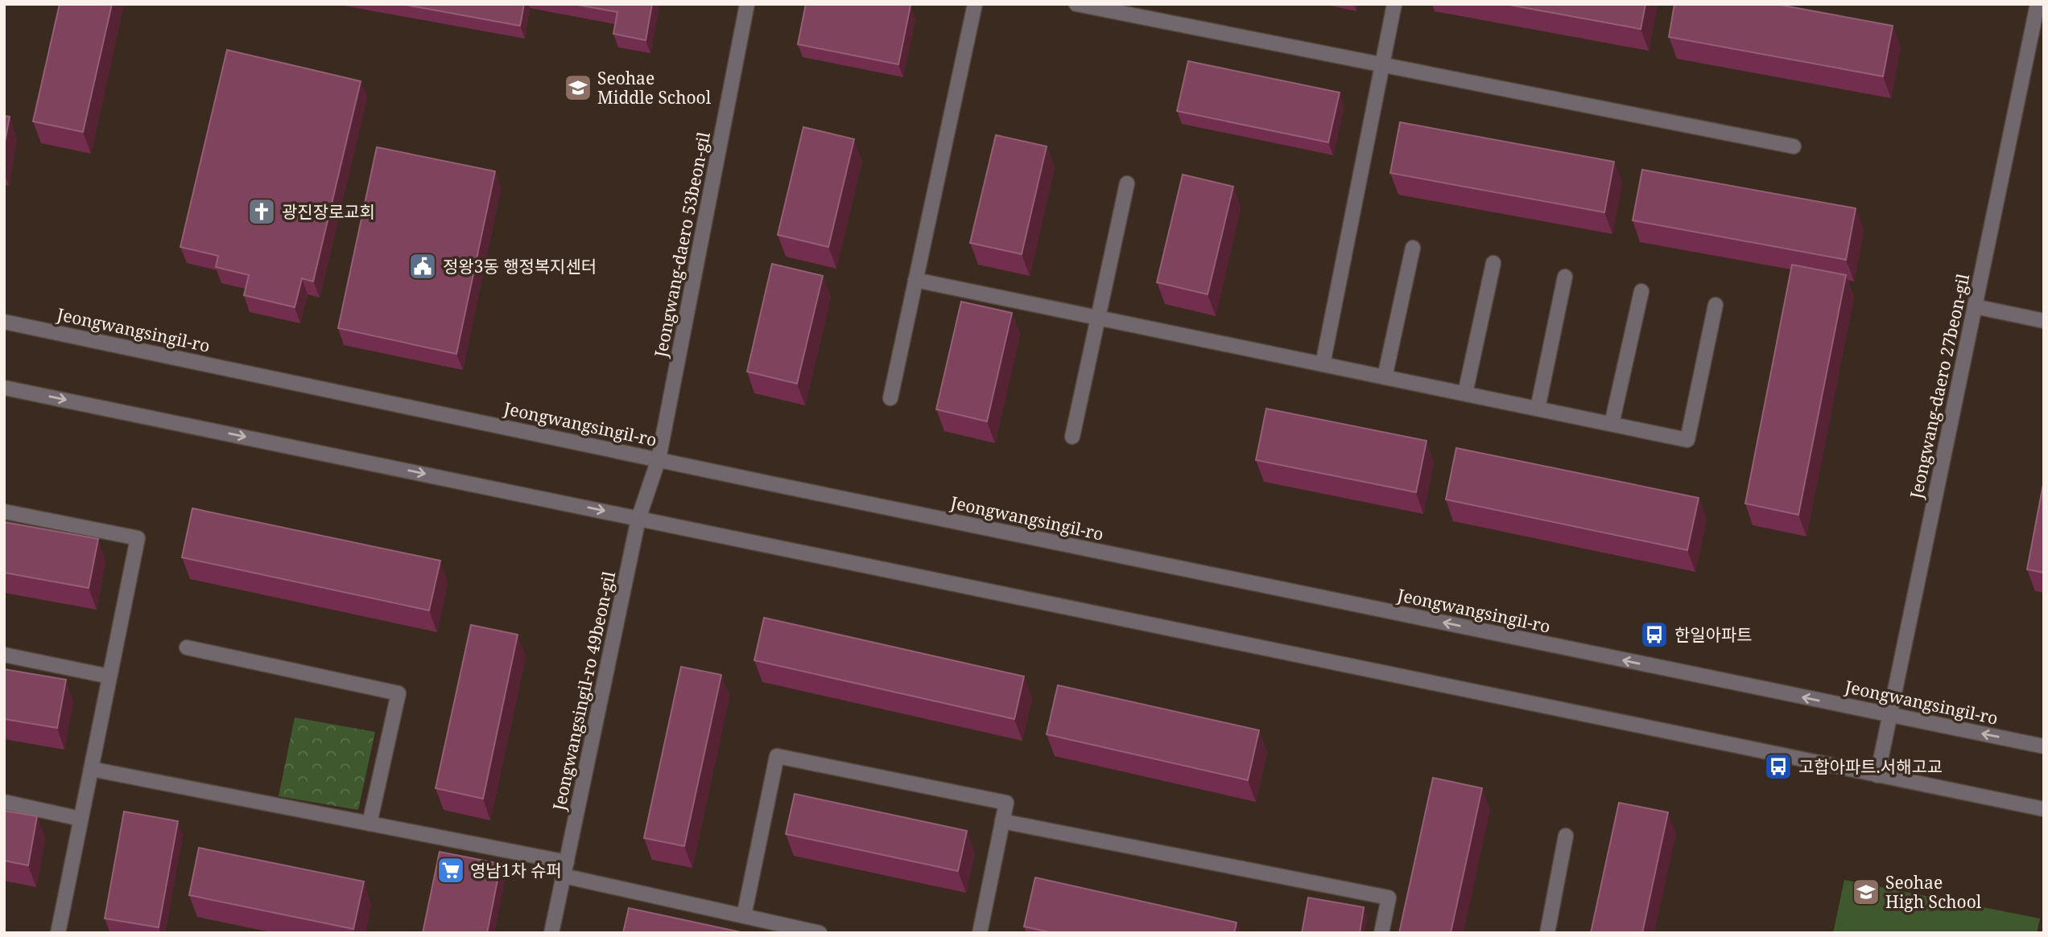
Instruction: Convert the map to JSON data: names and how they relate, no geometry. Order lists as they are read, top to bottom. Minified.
{"streets":{"street":["Jeongwang-daero 53beon-gil","Jeongwangsingil-ro","Jeongwang-daero 27beon-gil","Jeongwangsingil-ro 49beon-gil"]},"crossings":[["Jeongwang-daero 53beon-gil","Jeongwangsingil-ro"],["Jeongwang-daero 53beon-gil","Jeongwangsingil-ro 49beon-gil"],["Jeongwangsingil-ro","Jeongwang-daero 27beon-gil"],["Jeongwangsingil-ro","Jeongwangsingil-ro 49beon-gil"]],"places":{"school or university":["Seohae Middle School","Seohae High School"],"church":["광진장로교회"],"public building":["정왕3동 행정복지센터"],"bus stop":["한일아파트","고합아파트.서해고교"],"supermarket":["영남1차 슈퍼"]}}
